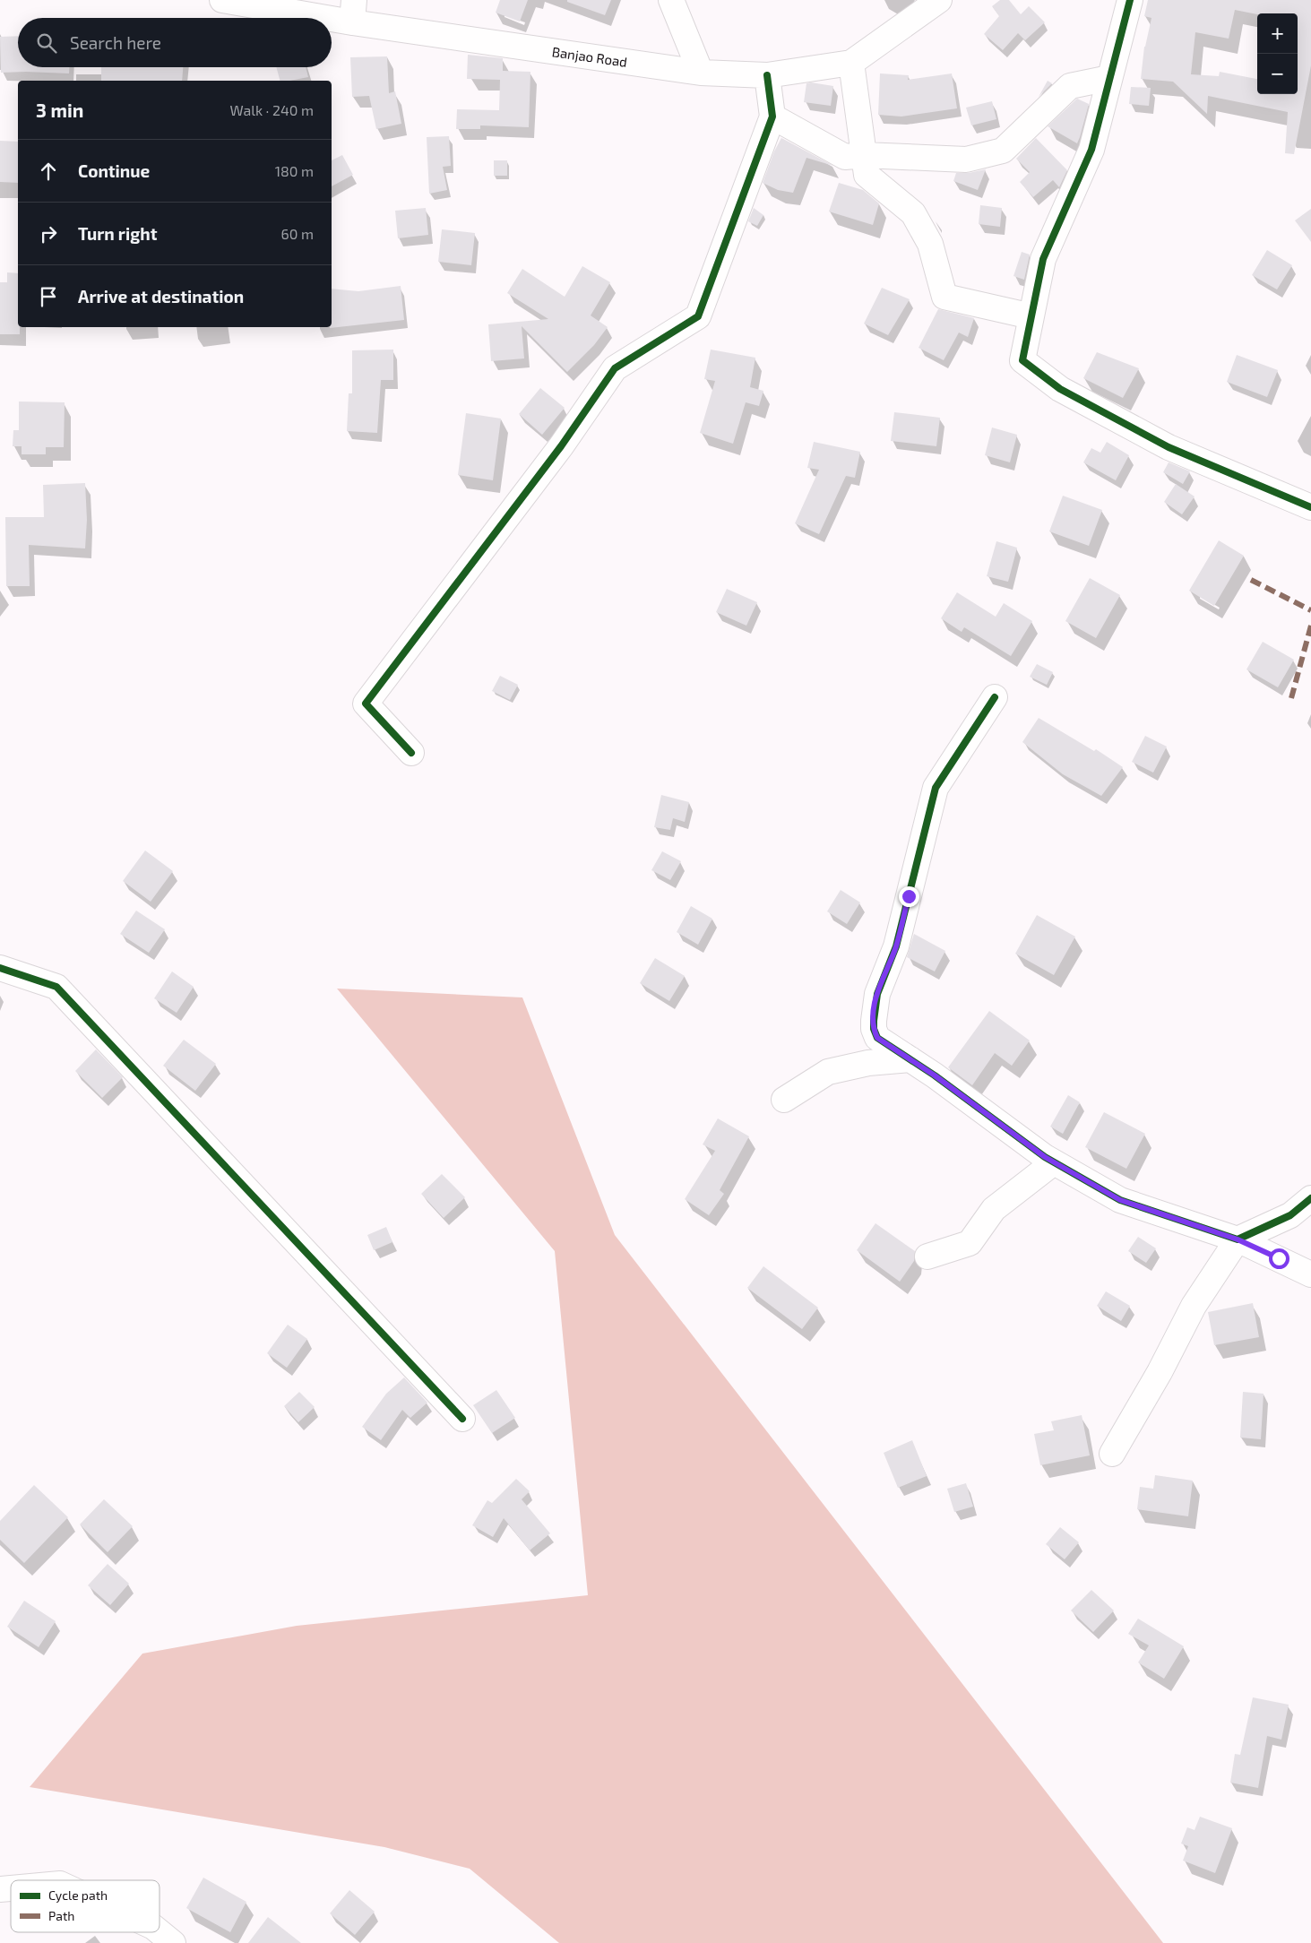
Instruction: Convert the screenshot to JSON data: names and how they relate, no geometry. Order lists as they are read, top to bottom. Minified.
{"streets":{"street":["Banjao Road"]},"legend":["Cycle path","Path"],"page":{"map_buttons":["+","−"],"search":"Search here","heading":["3 min","Walk · 240 m"],"list":[["Continue","180 m"],["Turn right","60 m"],"Arrive at destination"]}}
